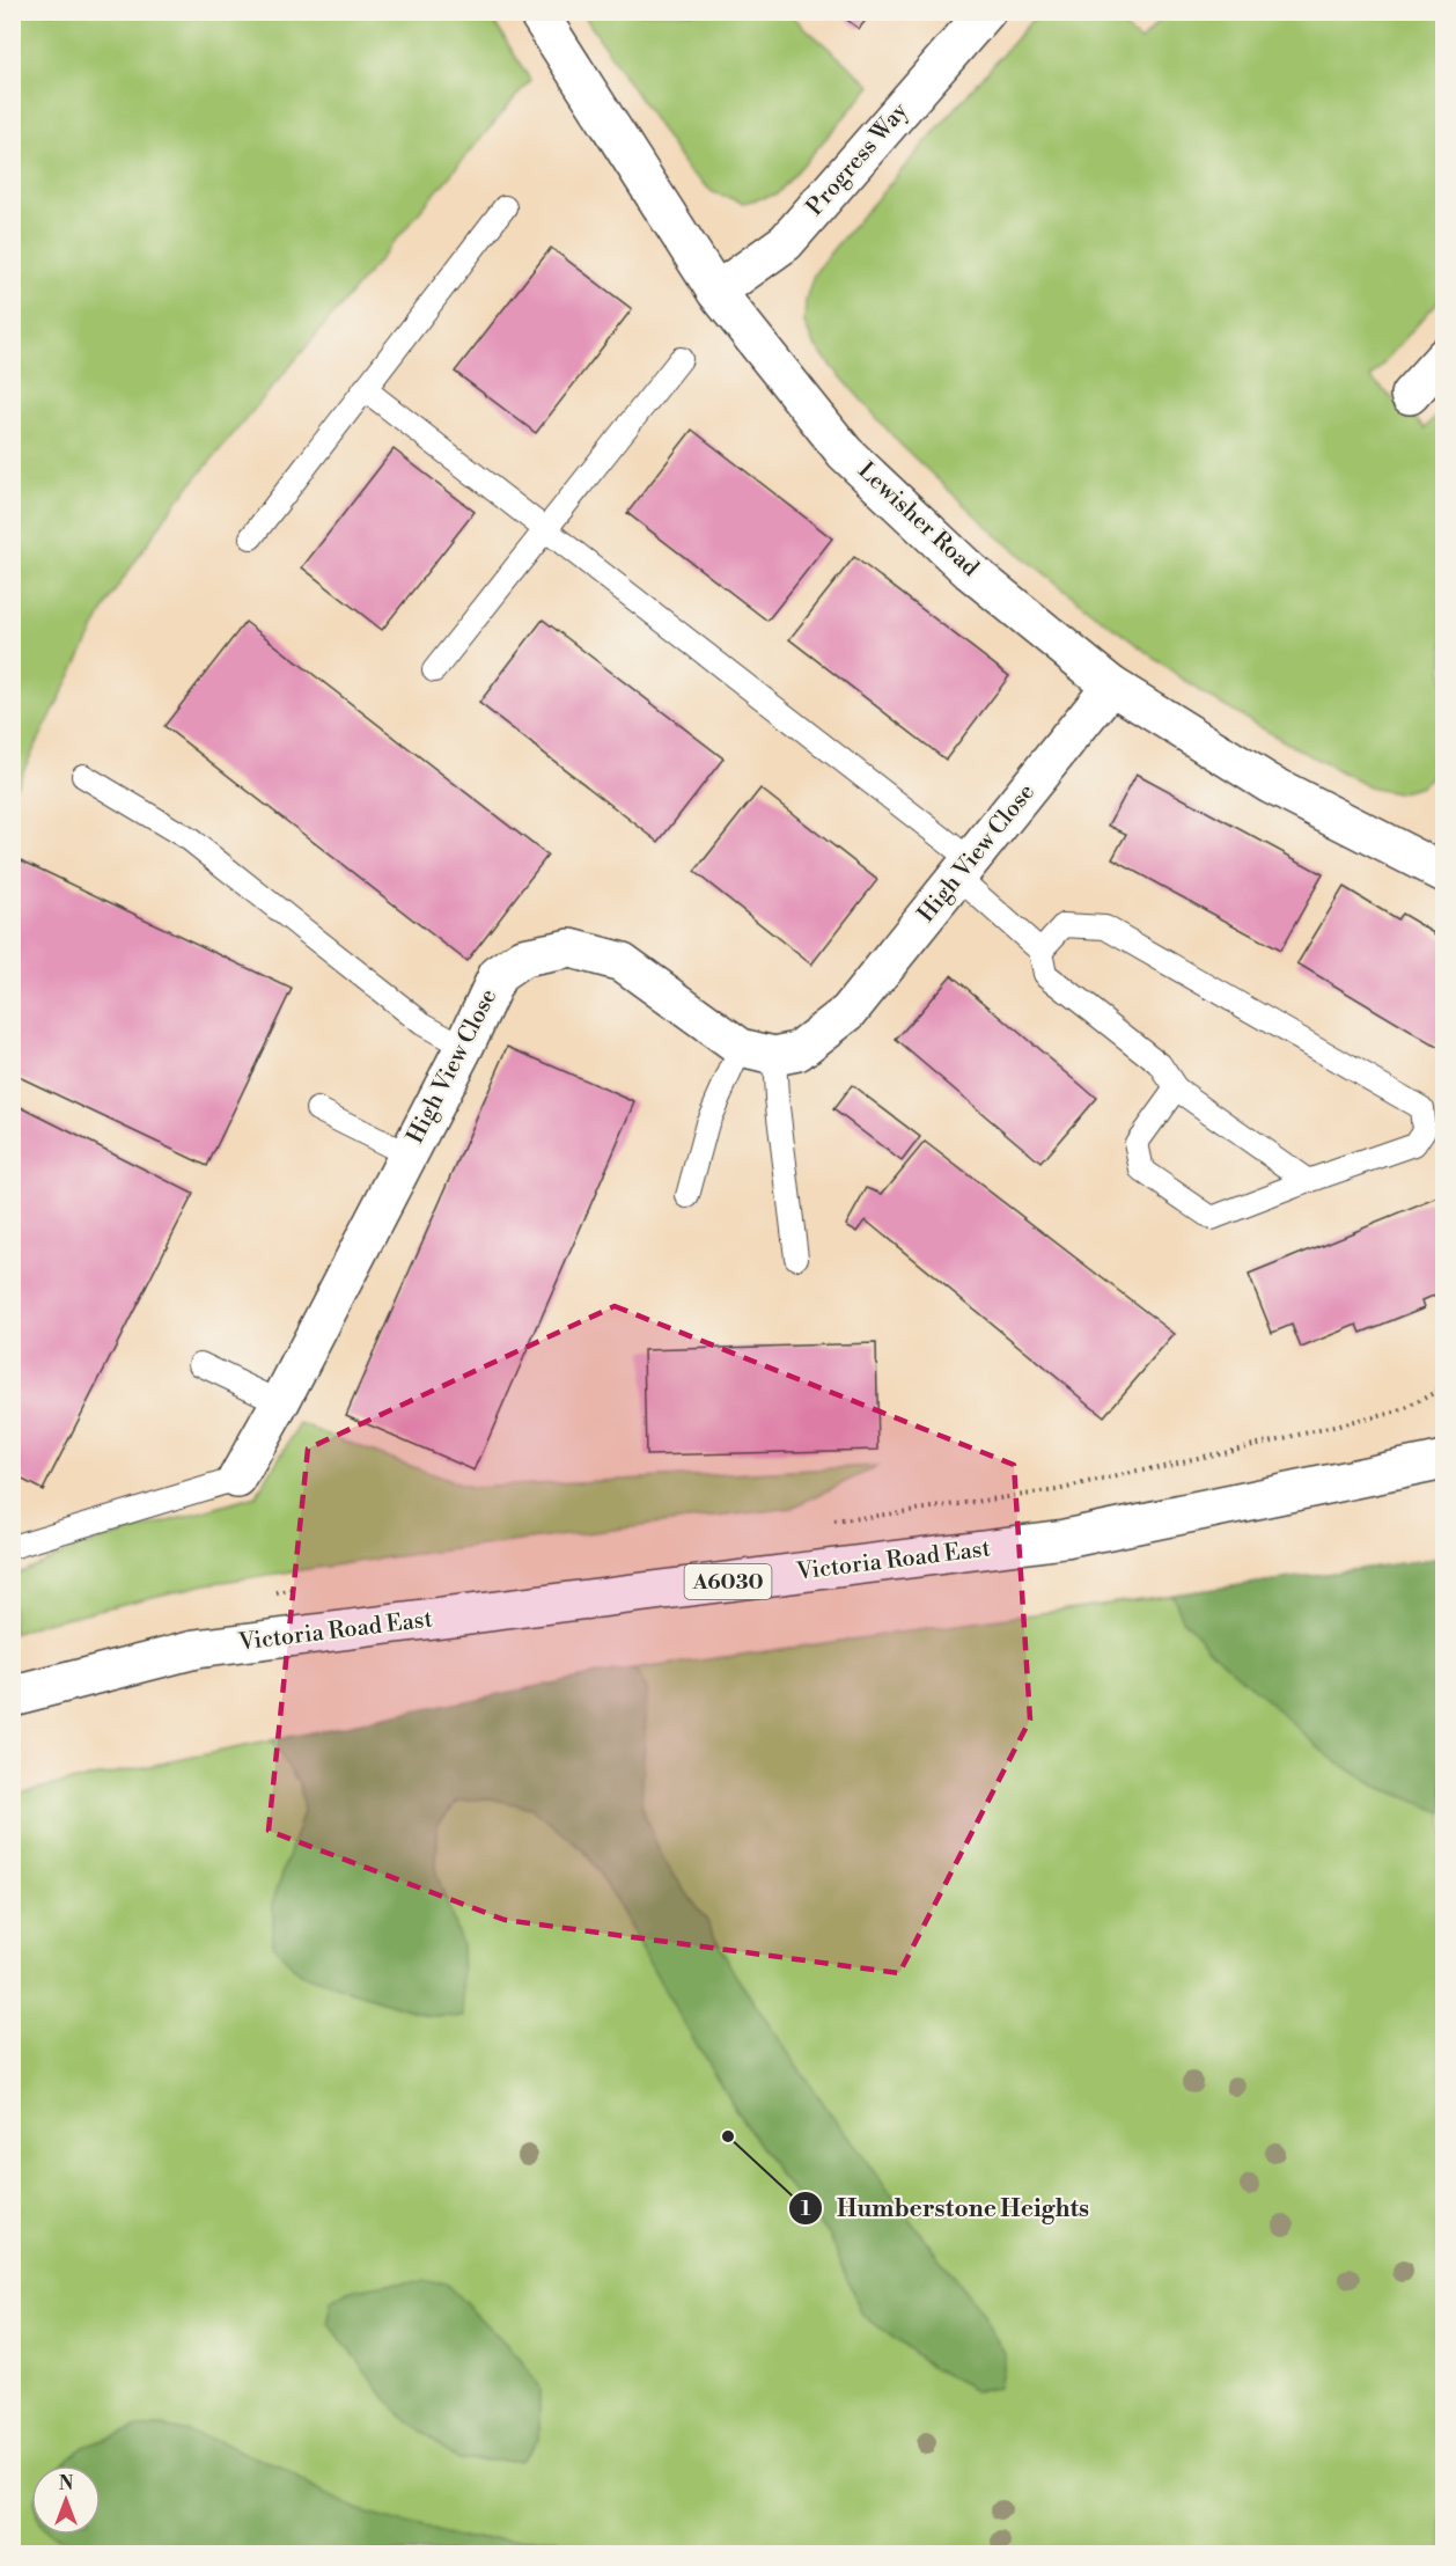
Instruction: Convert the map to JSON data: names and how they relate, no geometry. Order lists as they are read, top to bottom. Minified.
{"streets":{"main road":["Progress Way","Lewisher Road","High View Close","Victoria Road East","A6030"]},"crossings":[["Progress Way","Lewisher Road"],["Lewisher Road","High View Close"]],"places":["Humberstone Heights"],"north":"top"}
